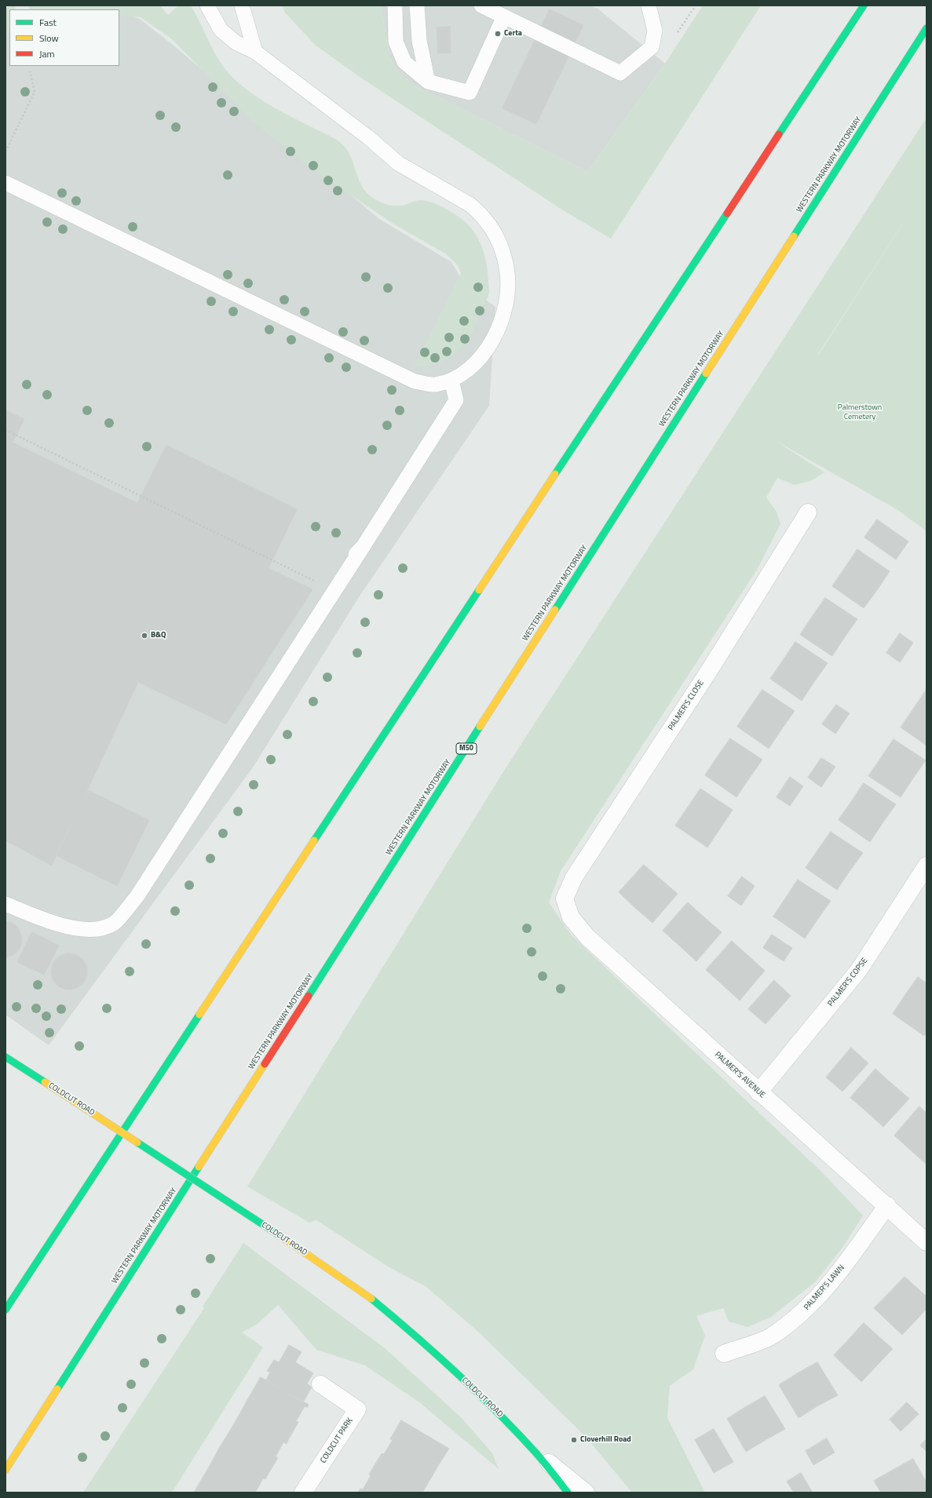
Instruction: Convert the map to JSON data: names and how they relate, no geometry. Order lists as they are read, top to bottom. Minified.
{"streets":{"main road":["WESTERN PARKWAY MOTORWAY","M50","COLDCUT ROAD"],"street":["PALMER'S CLOSE","PALMER'S COPSE","PALMER'S AVENUE","PALMER'S LAWN","COLDCUT PARK"]},"crossings":[["PALMER'S CLOSE","PALMER'S AVENUE"],["PALMER'S COPSE","PALMER'S AVENUE"],["PALMER'S AVENUE","PALMER'S LAWN"]],"parks":["Palmerstown Cemetery"],"places":["Certa","B&Q","Cloverhill Road"],"legend":["Fast","Slow","Jam"]}
